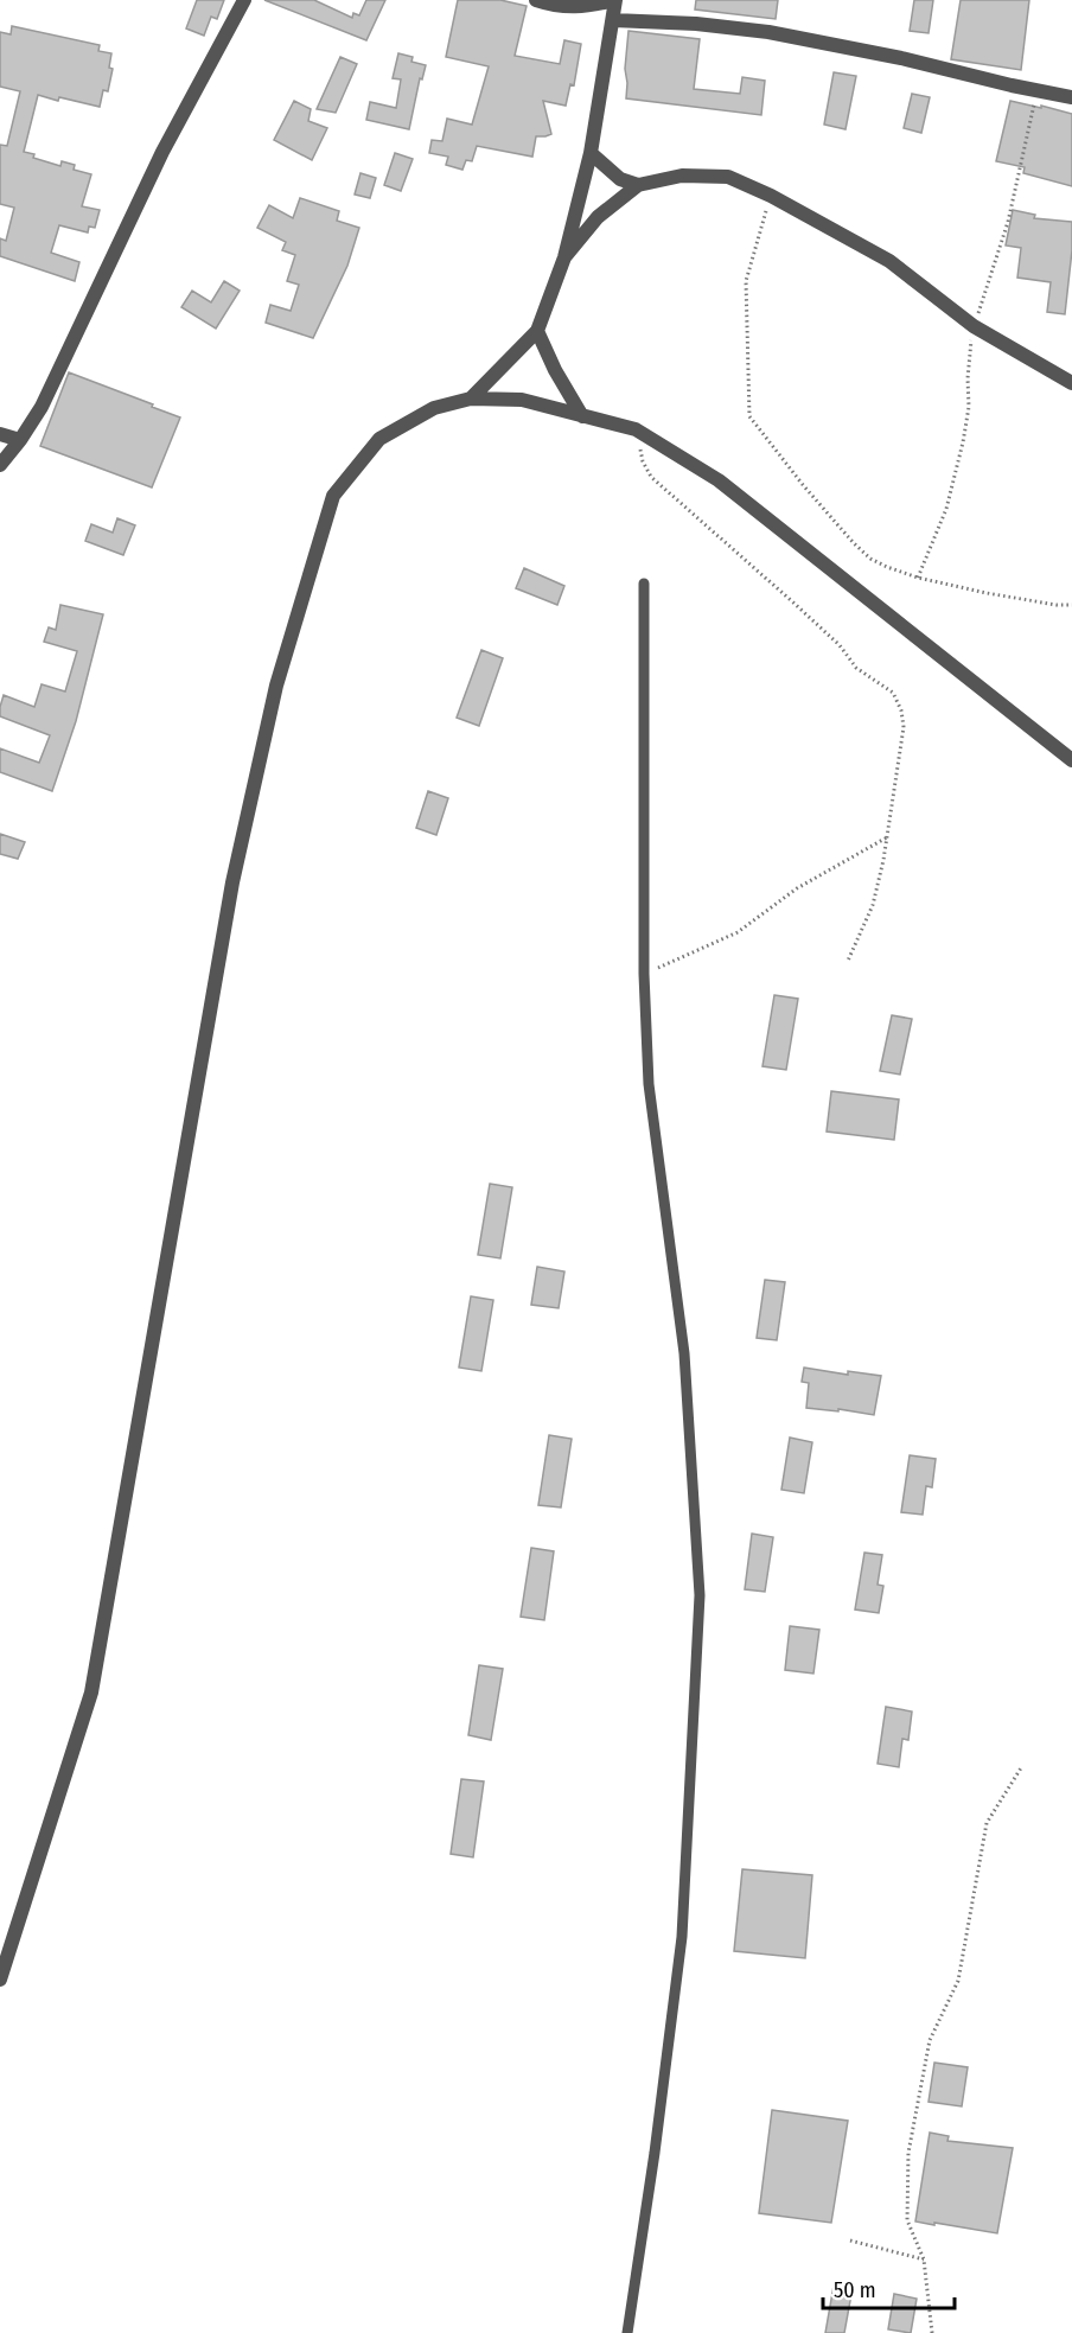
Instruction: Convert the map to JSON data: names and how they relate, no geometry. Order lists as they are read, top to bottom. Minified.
{"scale_bar":"50 m"}
